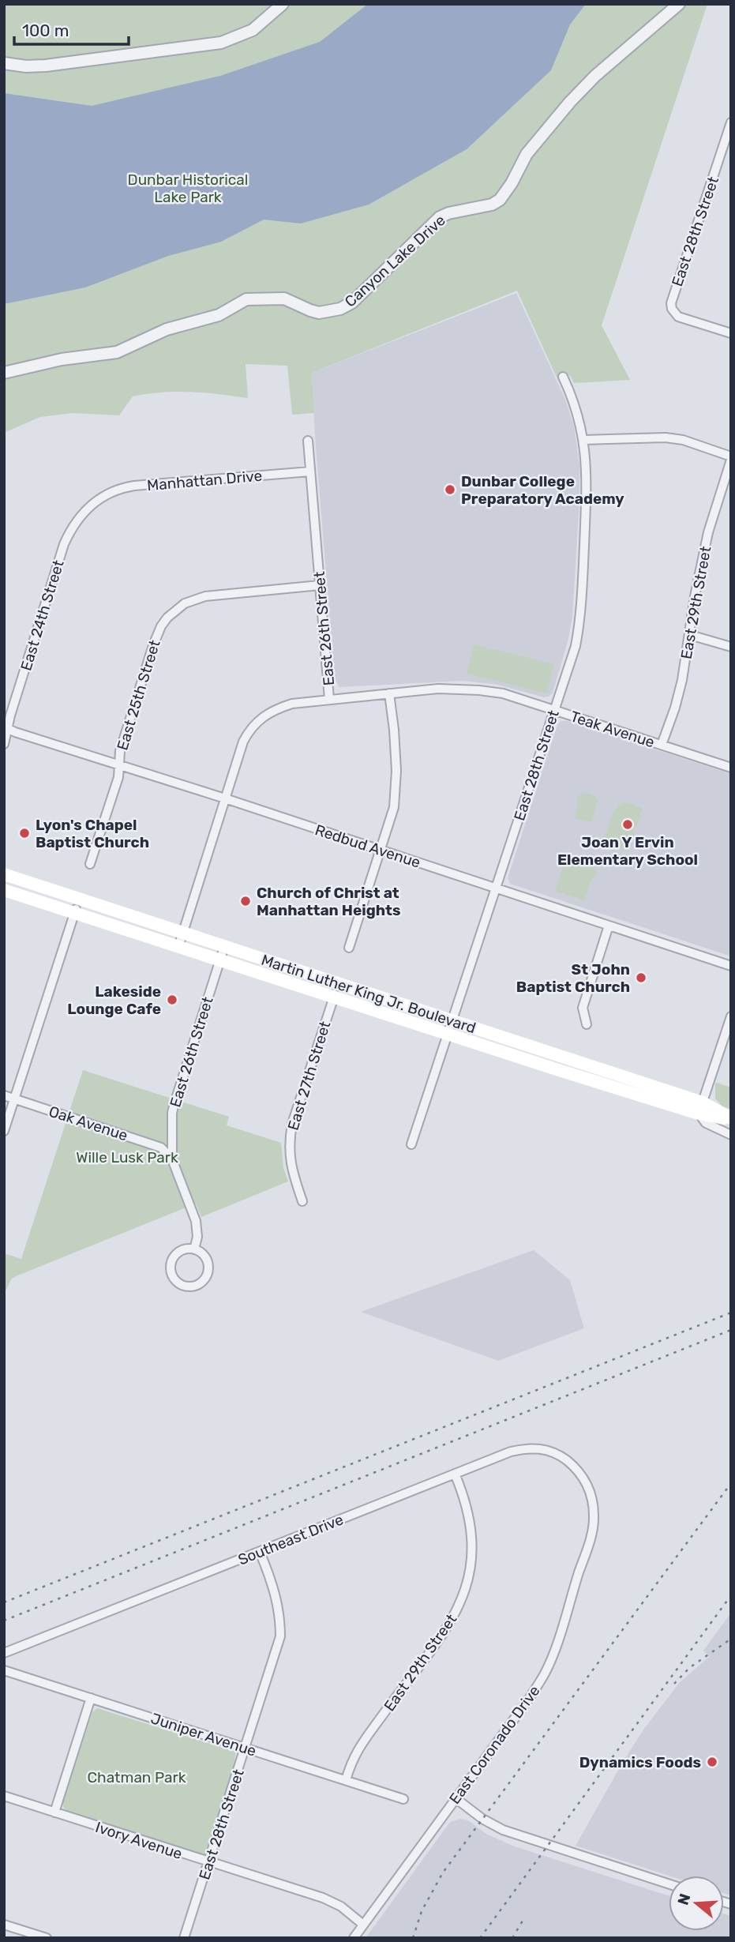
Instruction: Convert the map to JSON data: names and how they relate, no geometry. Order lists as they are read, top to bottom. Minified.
{"streets":{"main road":["Martin Luther King Jr. Boulevard"],"street":["East 28th Street","Canyon Lake Drive","Manhattan Drive","East 29th Street","East 24th Street","East 26th Street","East 25th Street","Teak Avenue","Redbud Avenue","East 27th Street","Oak Avenue","Southeast Drive","Juniper Avenue","East Coronado Drive","Ivory Avenue"]},"crossings":[["East 28th Street","Teak Avenue"],["East 28th Street","Redbud Avenue"],["East 28th Street","Martin Luther King Jr. Boulevard"],["East 28th Street","Southeast Drive"],["East 28th Street","Juniper Avenue"],["East 28th Street","Ivory Avenue"],["Manhattan Drive","East 24th Street"],["Manhattan Drive","East 26th Street"],["East 29th Street","Teak Avenue"],["East 29th Street","Southeast Drive"],["East 29th Street","Juniper Avenue"],["East 24th Street","Redbud Avenue"],["East 26th Street","East 25th Street"],["East 26th Street","Teak Avenue"],["East 26th Street","Redbud Avenue"],["East 26th Street","Martin Luther King Jr. Boulevard"],["East 26th Street","Oak Avenue"],["East 25th Street","Redbud Avenue"],["Martin Luther King Jr. Boulevard","East 27th Street"],["Southeast Drive","East Coronado Drive"],["East Coronado Drive","Ivory Avenue"]],"parks":["Dunbar Historical Lake Park","Wille Lusk Park","Chatman Park"],"places":["Dunbar College Preparatory Academy","Joan Y Ervin Elementary School","Lyon's Chapel Baptist Church","Church of Christ at Manhattan Heights","St John Baptist Church","Lakeside Lounge Cafe","Dynamics Foods"],"scale_bar":"100 m","north":"left"}
